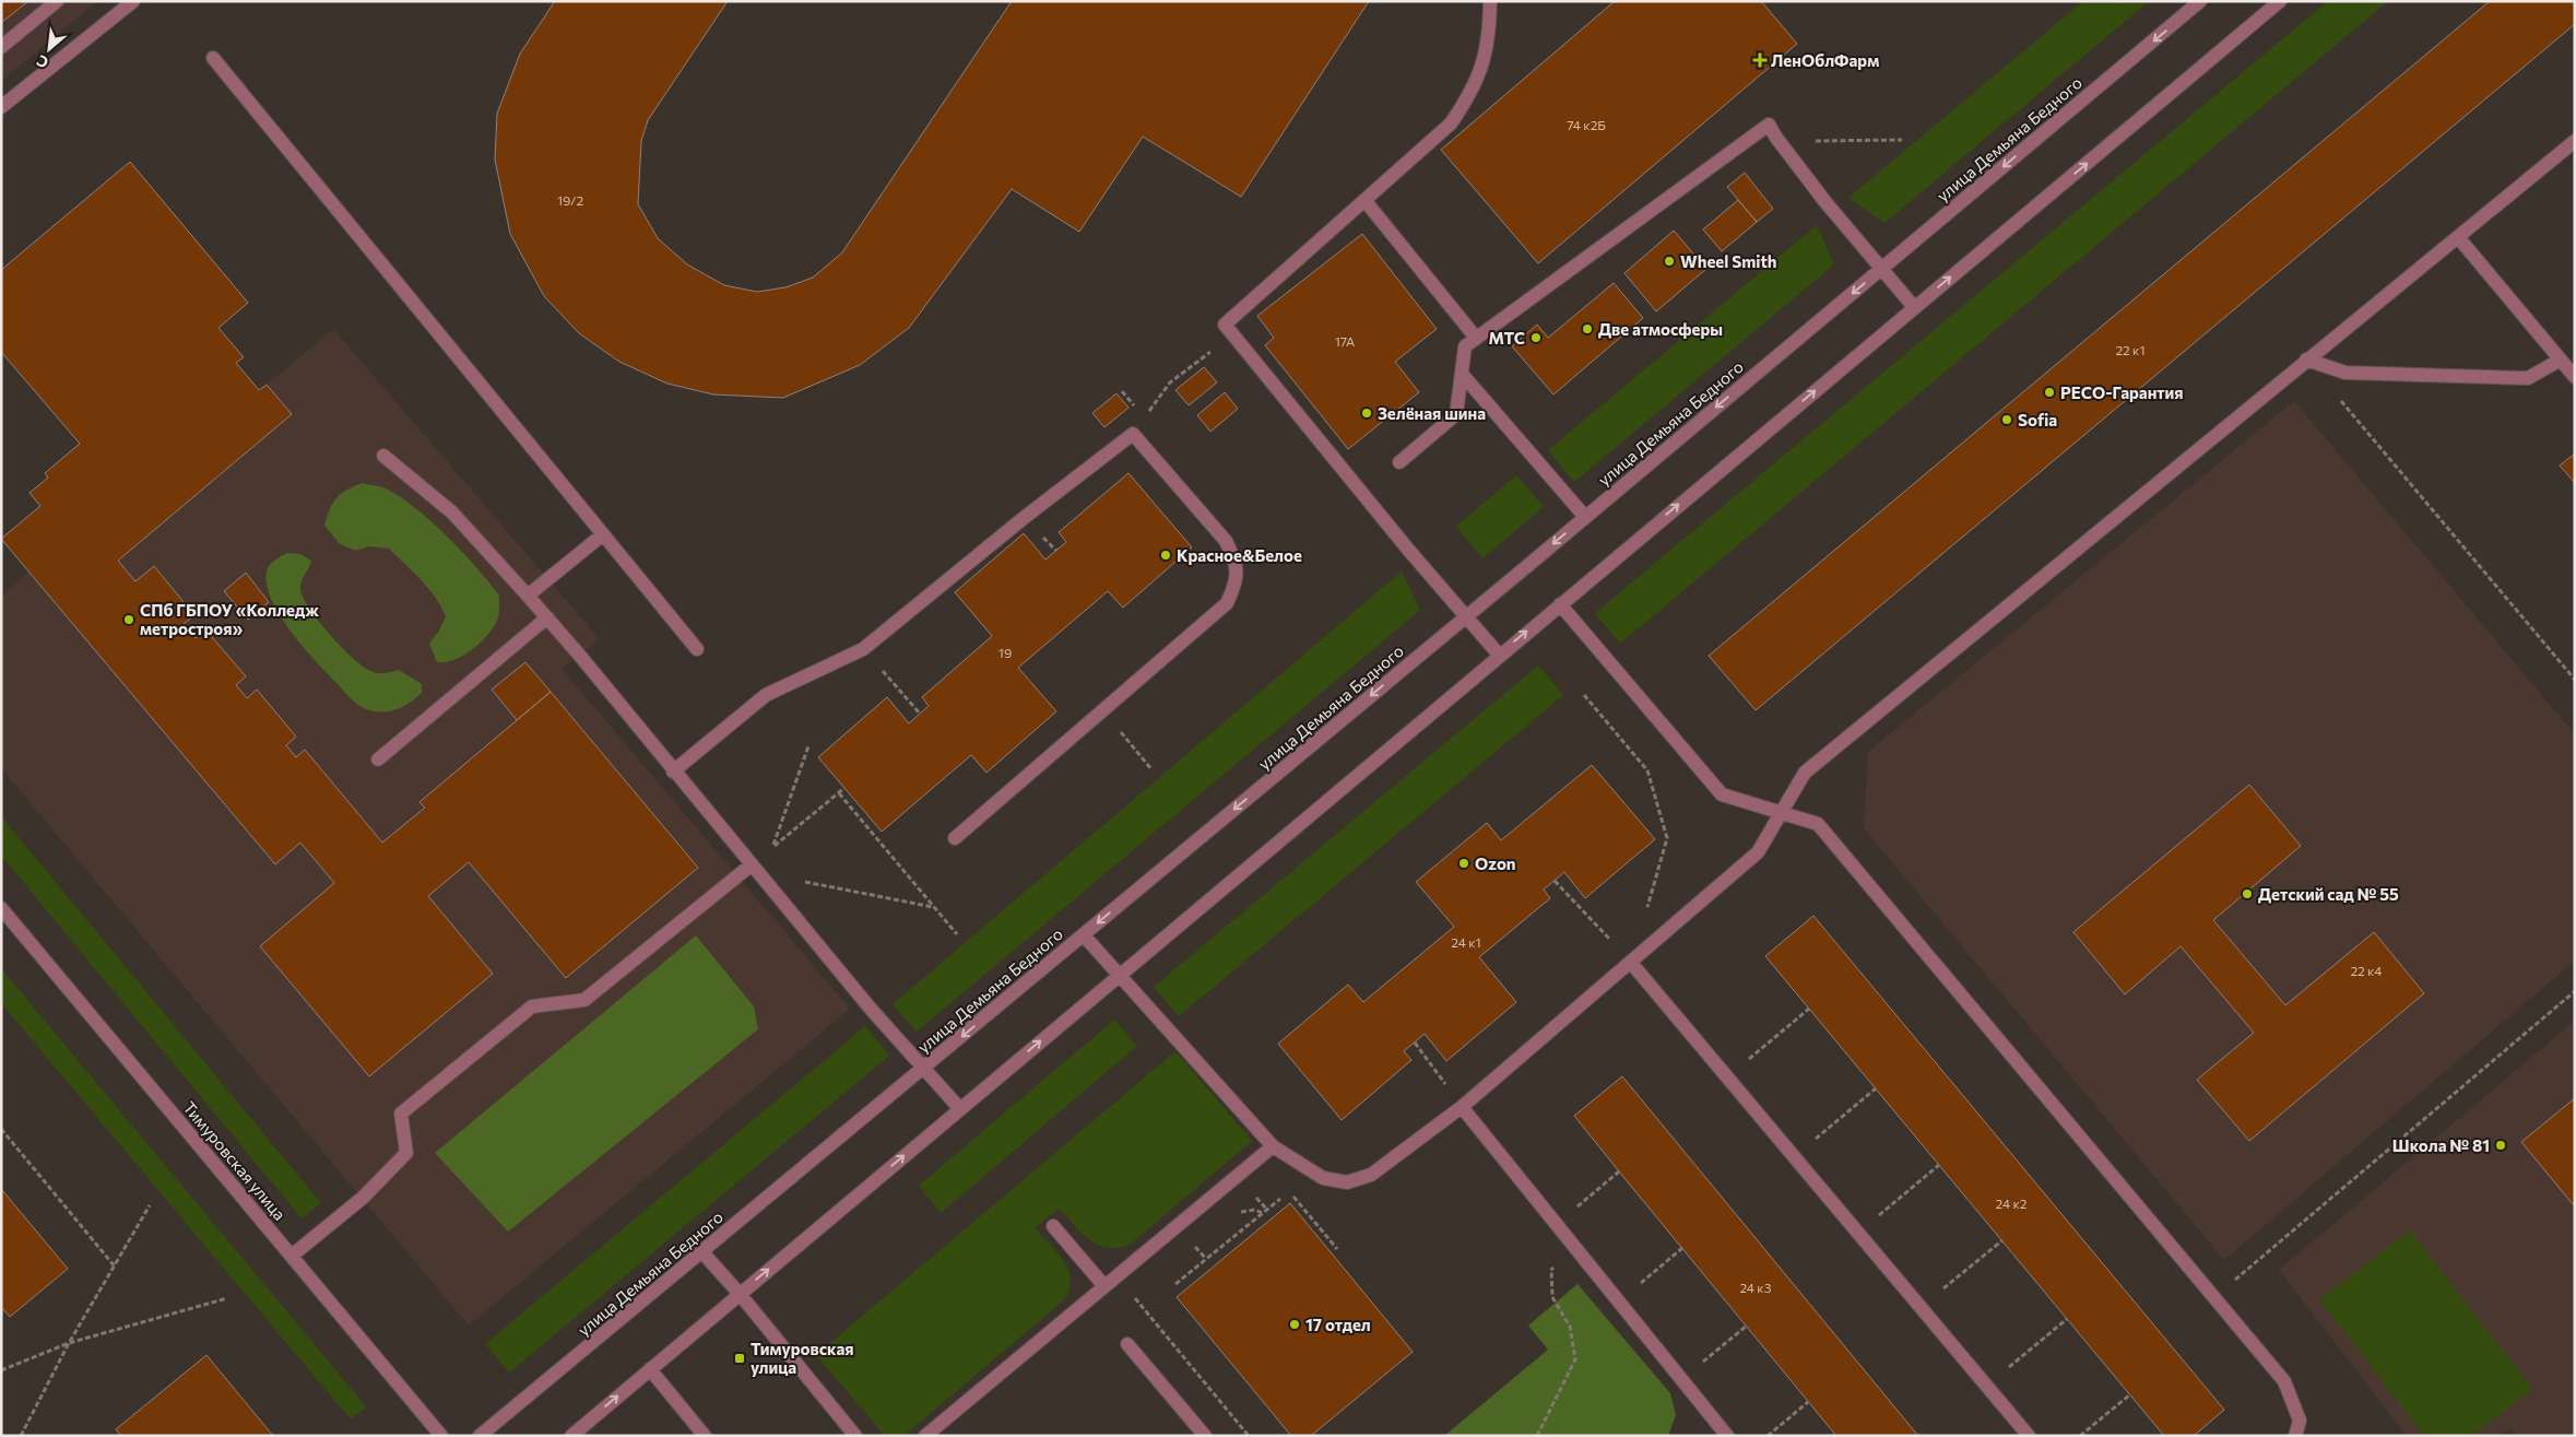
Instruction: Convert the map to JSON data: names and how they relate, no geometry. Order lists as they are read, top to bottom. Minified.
{"streets":{"street":["улица Демьяна Бедного","Тимуровская улица"]},"places":{"health":["ЛенОблФарм"],"other":["Wheel Smith","Две атмосферы","МТС","РЕСО-Гарантия","Зелёная шина","Sofia","Красное&Белое","СПб ГБПОУ «Колледж метростроя»","Ozon","Детский сад № 55","Школа № 81","17 отдел"],"transit":["Тимуровская улица"]},"house_numbers":["74 к2Б","19/2","17А","22 к1","19","24 к1","22 к4","24 к2","24 к3"],"north":"bottom left"}
